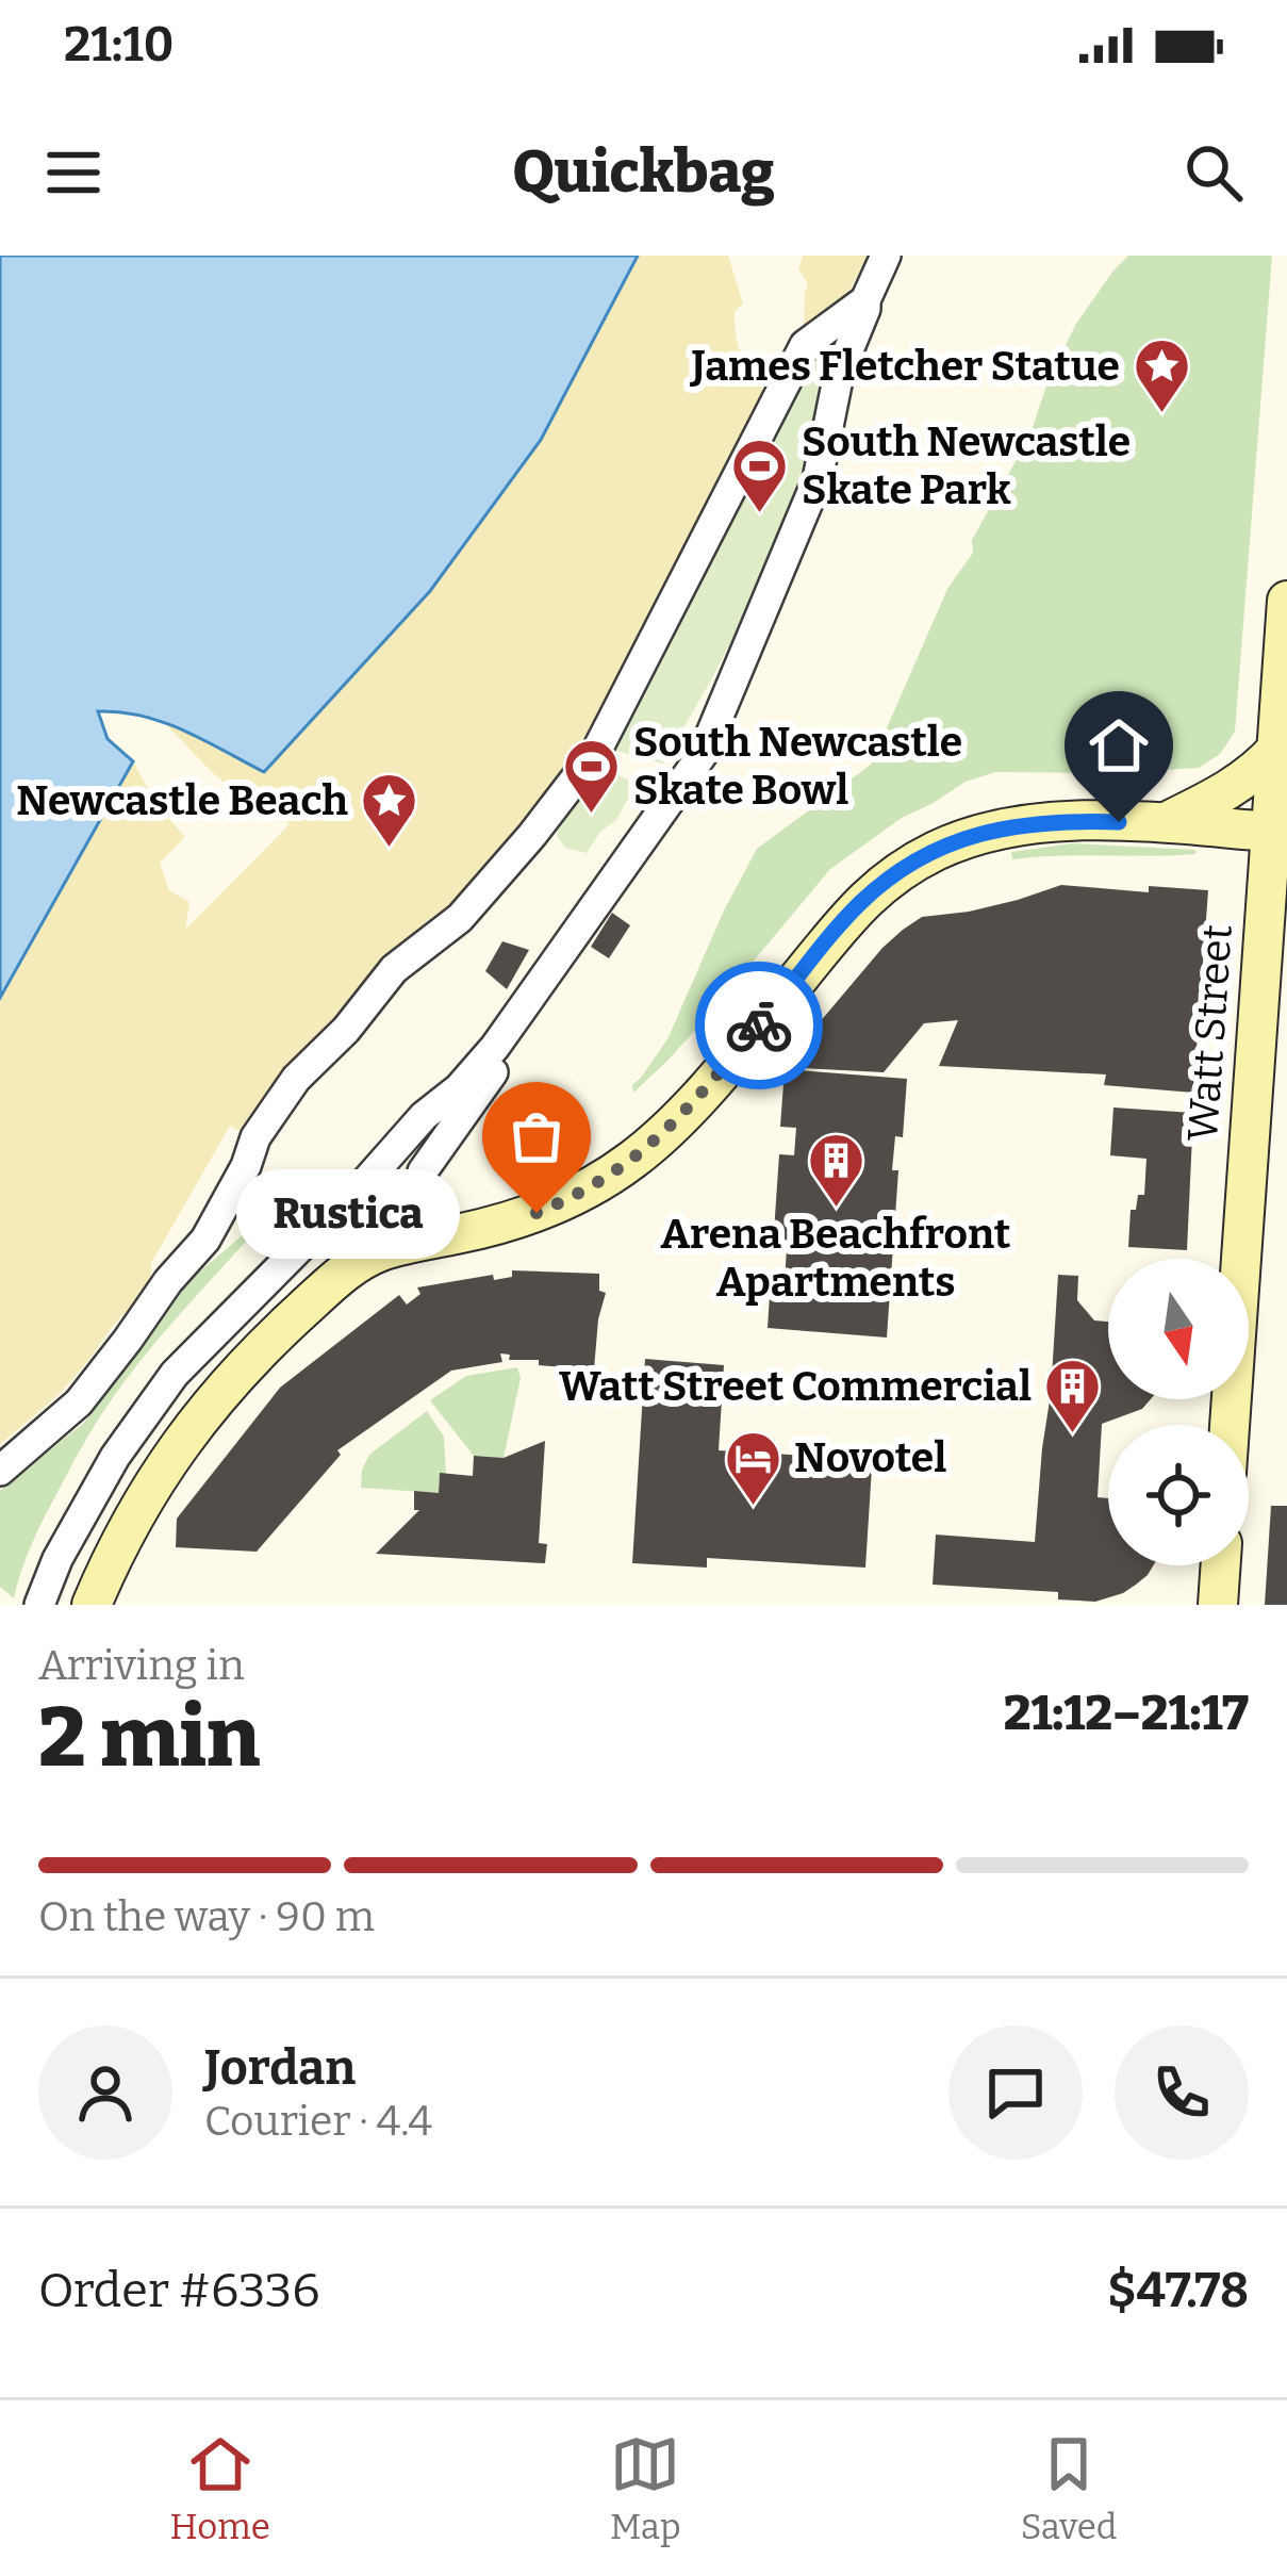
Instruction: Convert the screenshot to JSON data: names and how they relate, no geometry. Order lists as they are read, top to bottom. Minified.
{"streets":{"street":["Watt Street"]},"places":{"place":["James Fletcher Statue","Newcastle Beach"],"sports":["South Newcastle Skate Park","South Newcastle Skate Bowl"],"building":["Arena Beachfront Apartments","Watt Street Commercial"],"other":["Rustica"],"hotel":["Novotel"]},"north":"bottom","page":{"status":"21:10","header":"Quickbag","bubble":"Rustica","heading":["2 min","Arriving in","21:12–21:17"],"panel":["Jordan","Courier · 4.4","Order #6336","$47.78"],"bar":"On the way · 90 m","tabs":["Home","Map","Saved"]}}
